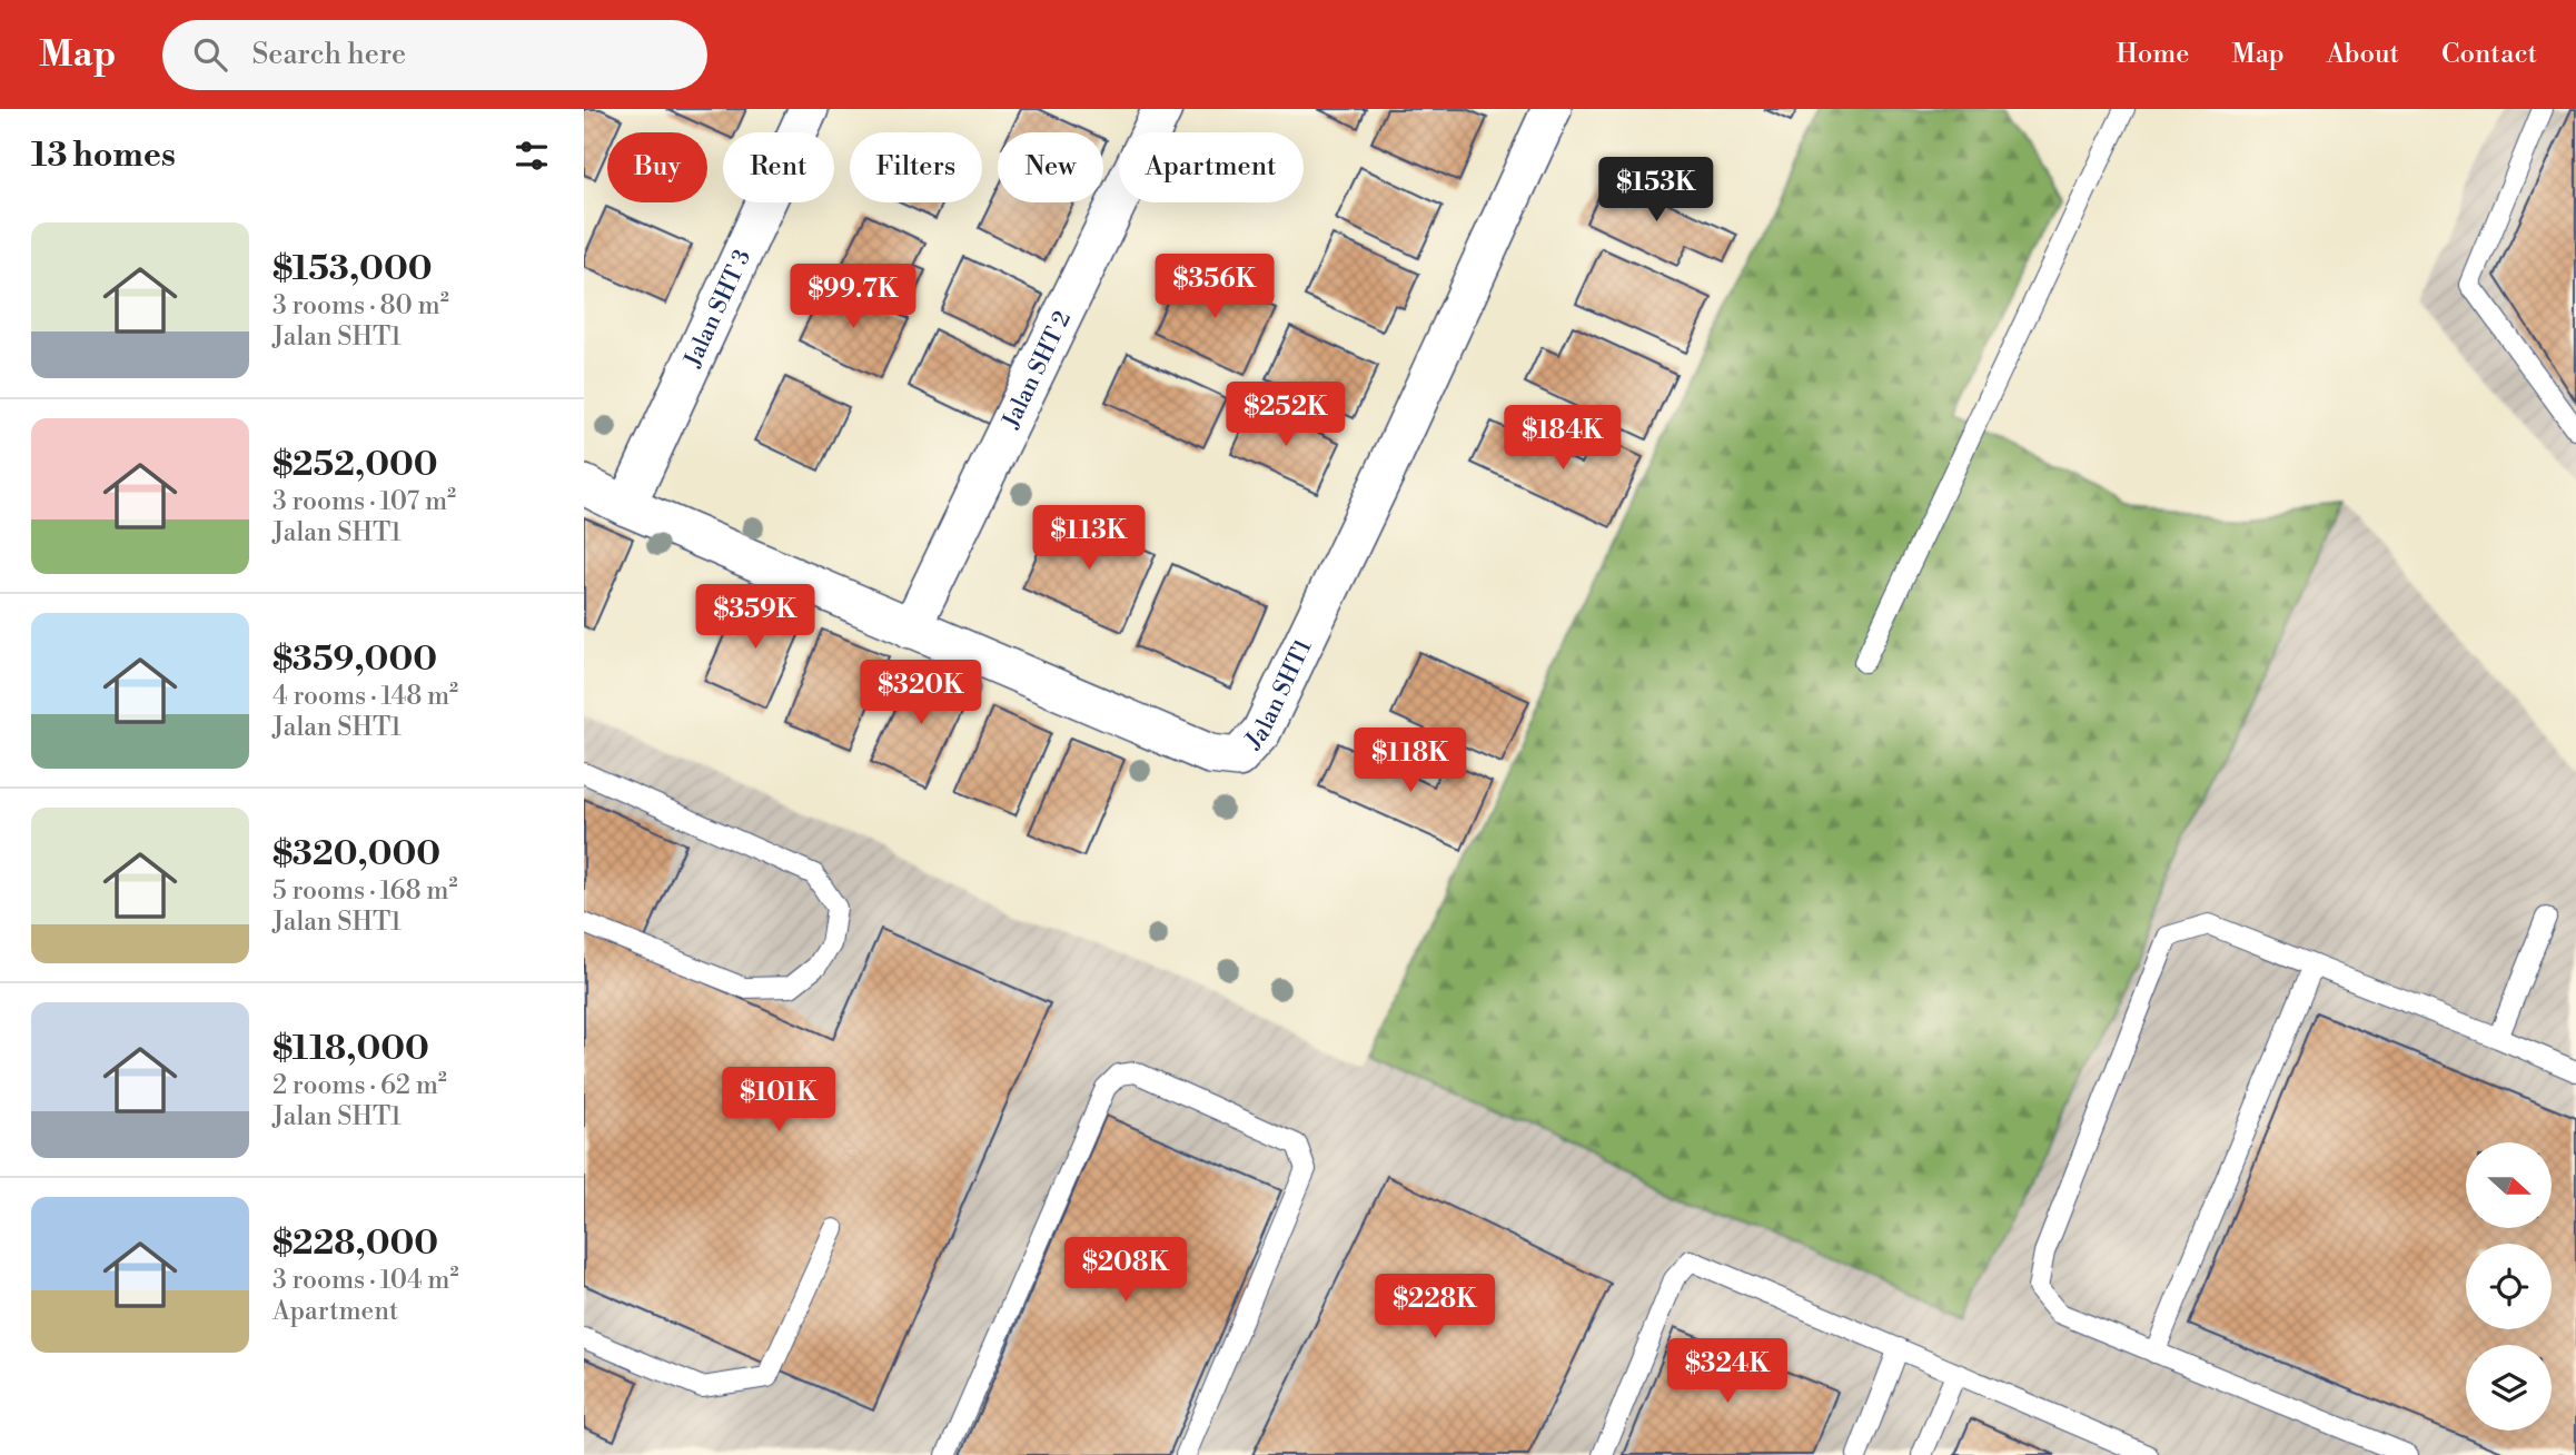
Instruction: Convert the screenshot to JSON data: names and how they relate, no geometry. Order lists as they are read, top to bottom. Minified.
{"streets":{"street":["Jalan SHT 3","Jalan SHT 2","Jalan SHT1"]},"crossings":[["Jalan SHT 3","Jalan SHT1"],["Jalan SHT 2","Jalan SHT1"]],"north":"right","page":{"header":"Map","search":"Search here","nav":["Home","Map","About","Contact"],"heading":"13 homes","chip":["Buy","Rent","Filters","New","Apartment"],"price":["$153K","$356K","$99.7K","$252K","$184K","$113K","$359K","$320K","$118K","$101K","$208K","$228K","$324K"],"list":[{"name":"$153,000","note":"3 rooms · 80 m² · Jalan SHT1"},{"name":"$252,000","note":"3 rooms · 107 m² · Jalan SHT1"},{"name":"$359,000","note":"4 rooms · 148 m² · Jalan SHT1"},{"name":"$320,000","note":"5 rooms · 168 m² · Jalan SHT1"},{"name":"$118,000","note":"2 rooms · 62 m² · Jalan SHT1"},{"name":"$228,000","note":"3 rooms · 104 m² · Apartment"}]}}
